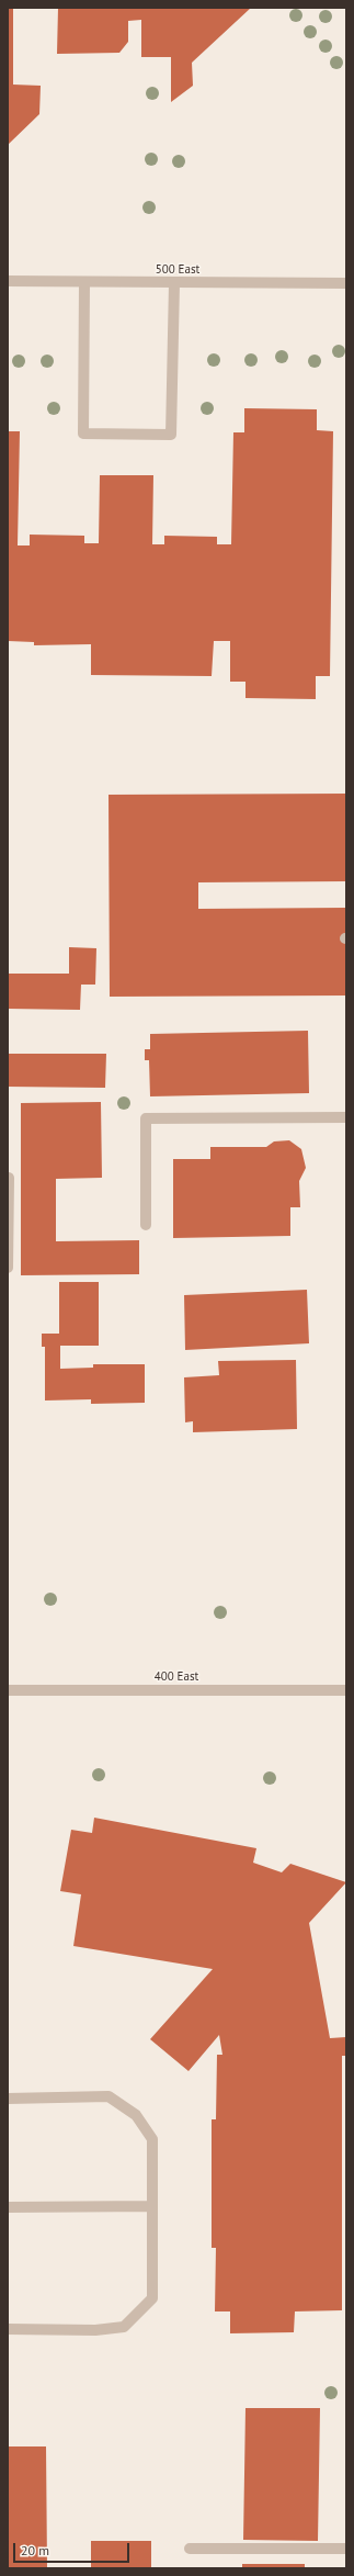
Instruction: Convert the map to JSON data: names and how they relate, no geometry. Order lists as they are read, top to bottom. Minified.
{"streets":{"street":["500 East","400 East"]},"scale_bar":"20 m"}
